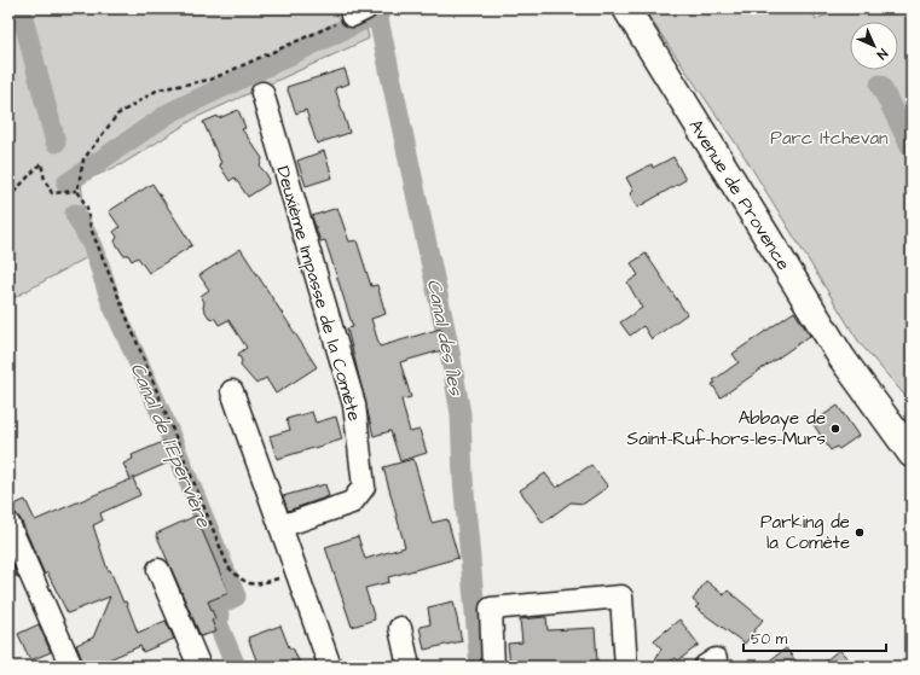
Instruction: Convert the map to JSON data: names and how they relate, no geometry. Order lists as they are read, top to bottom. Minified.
{"streets":{"main road":["Avenue de Provence"],"street":["Deuxième Impasse de la Comète"]},"water":["Canal des Îles","Canal de l'Epervière"],"parks":["Parc Itchevan"],"places":["Abbaye de Saint-Ruf-hors-les-Murs","Parking de la Comète"],"scale_bar":"50 m","north":"bottom right"}
